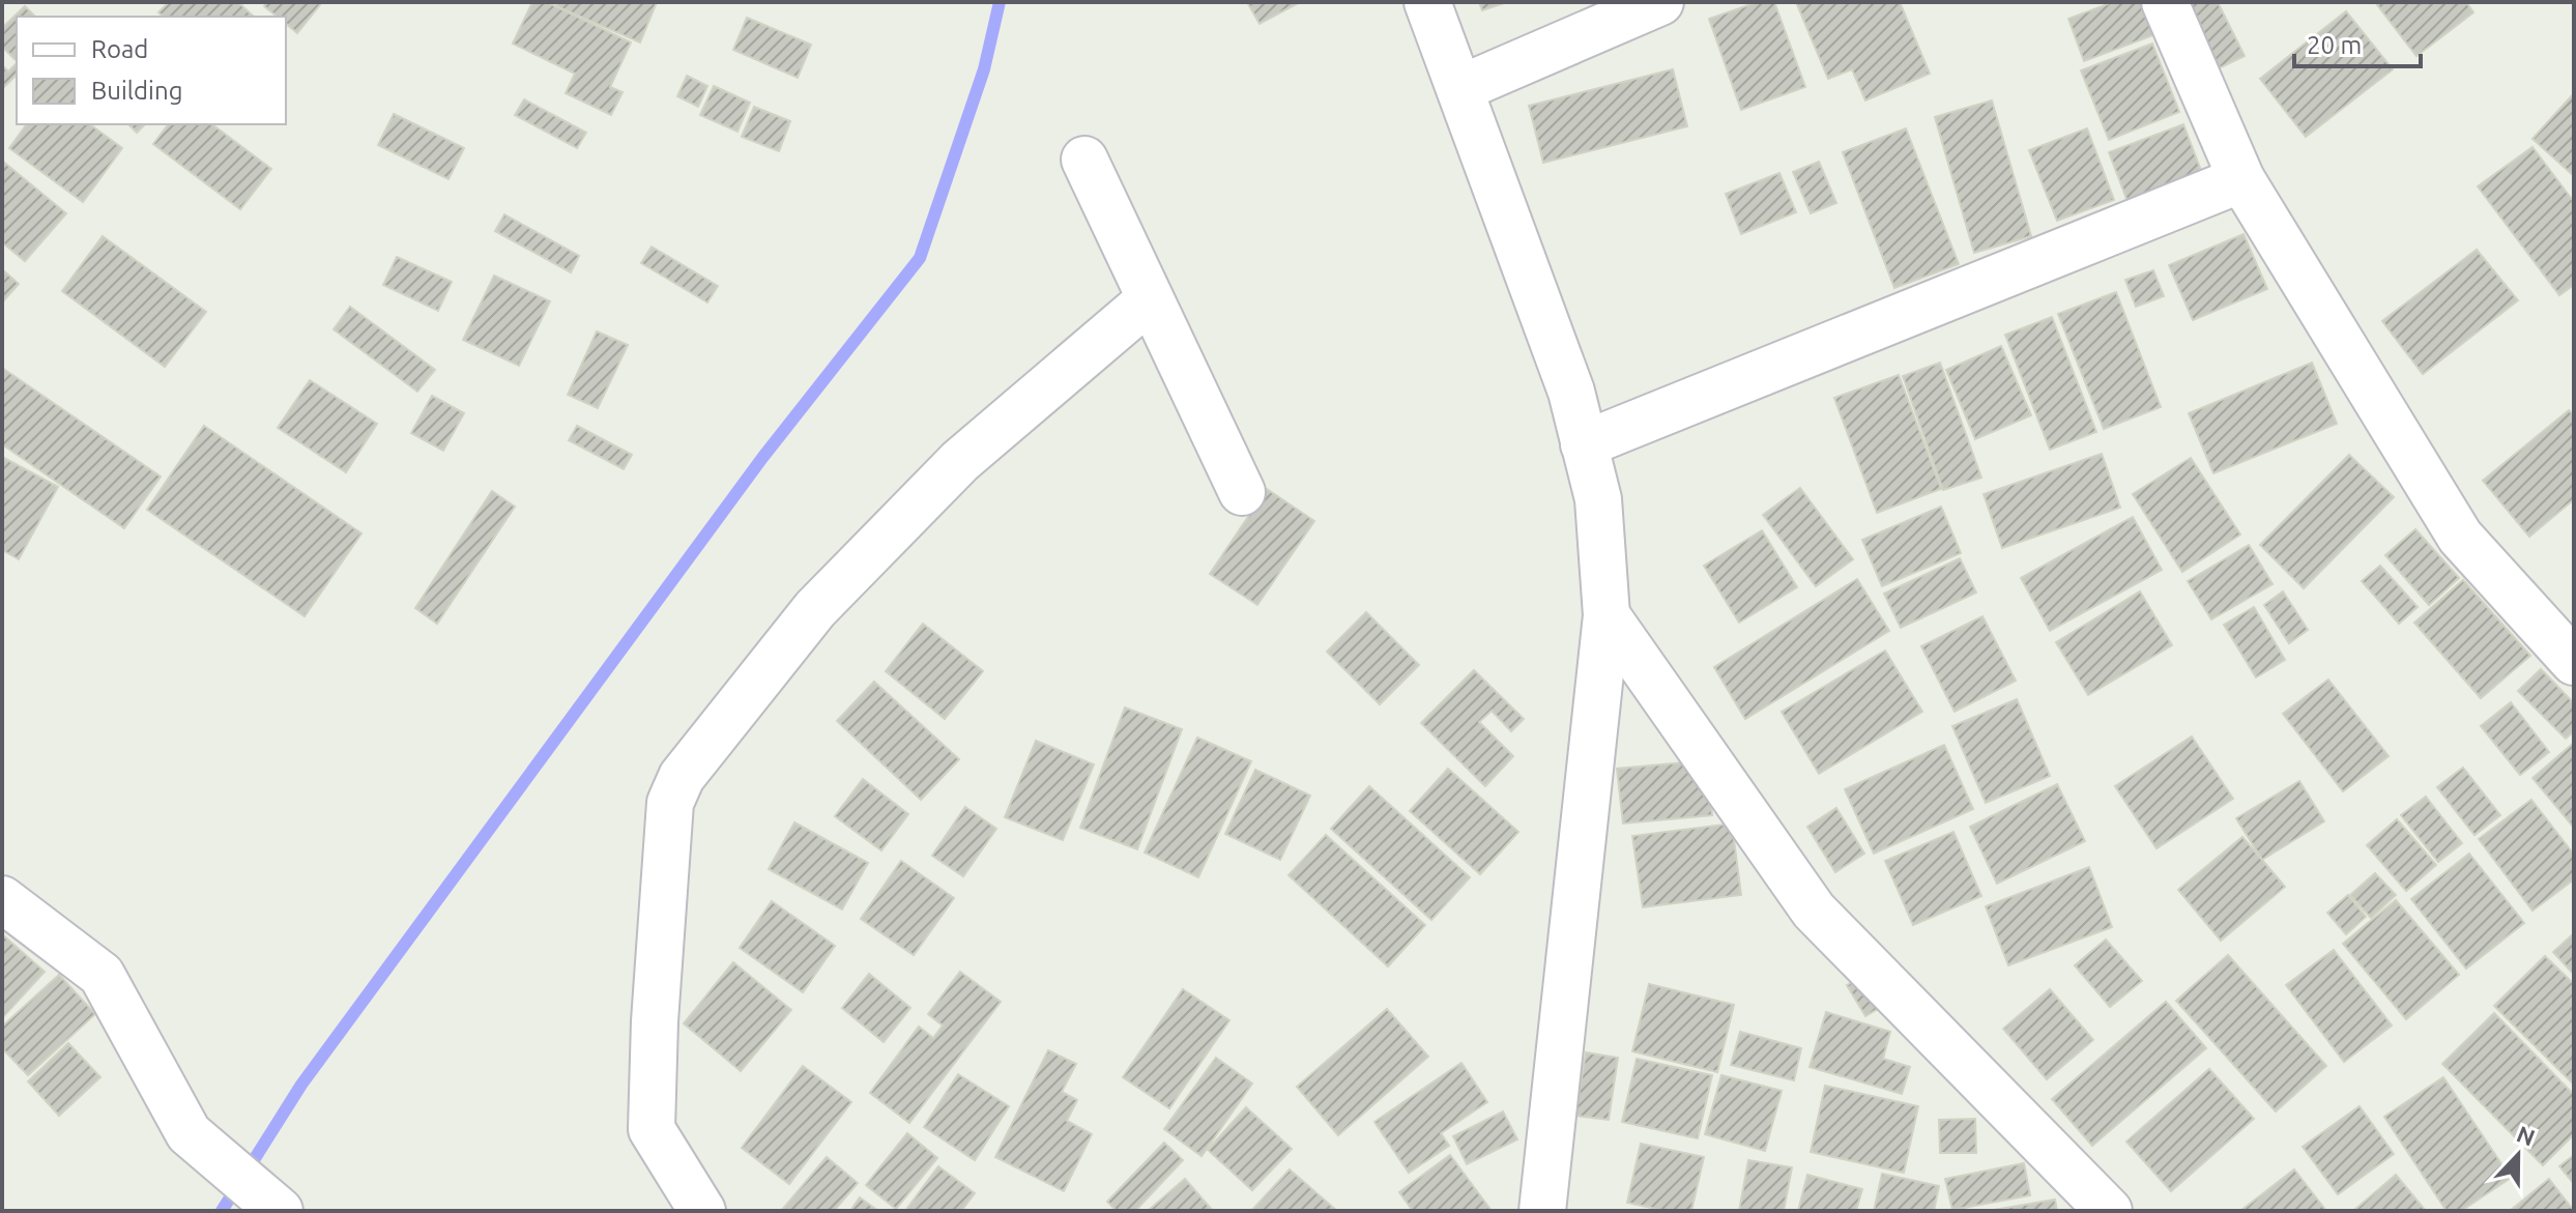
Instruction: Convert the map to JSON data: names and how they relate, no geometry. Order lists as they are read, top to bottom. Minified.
{"legend":["Road","Building"],"scale_bar":"20 m","north":"top"}
